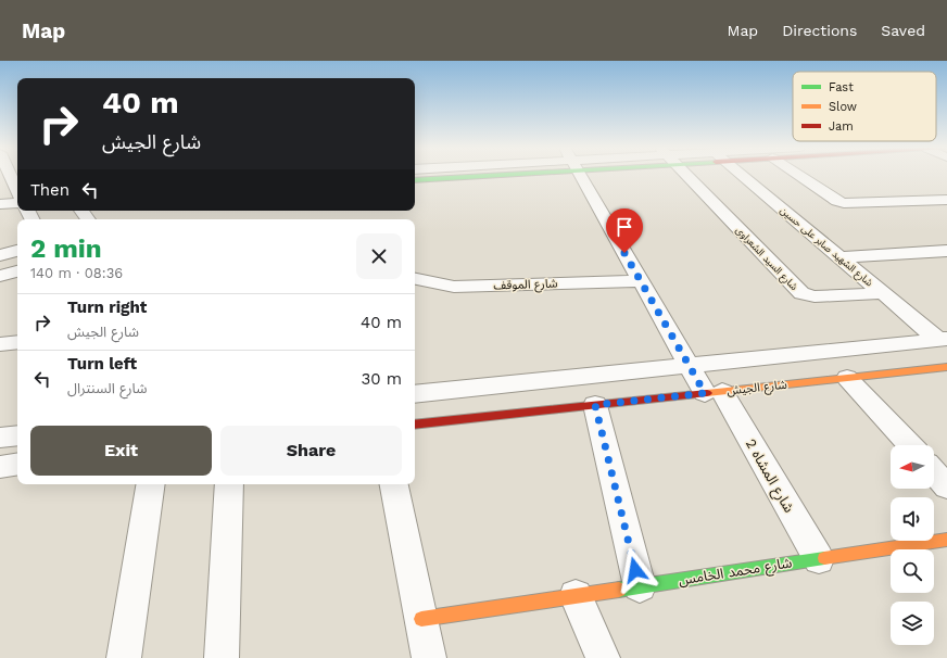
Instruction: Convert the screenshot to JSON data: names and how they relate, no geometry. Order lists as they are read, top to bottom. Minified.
{"streets":{"street":["شارع الشهيد صابر على حسين","شارع السيد الشعراوى","شارع الموقف","شارع الجيش","شارع المشاه 2","شارع محمد الخامس"]},"crossings":[["شارع الشهيد صابر على حسين","شارع السيد الشعراوى"],["شارع الموقف","شارع المشاه 2"],["شارع الجيش","شارع المشاه 2"],["شارع المشاه 2","شارع محمد الخامس"]],"legend":["Fast","Slow","Jam"],"north":"left","page":{"header":"Map","nav":["Map","Directions","Saved"],"turn":["40 m","شارع الجيش"],"then":"Then","heading":["2 min","140 m · 08:36"],"list":[{"name":"Turn right","note":"شارع الجيش","value":"40 m"},{"name":"Turn left","note":"شارع السنترال","value":"30 m"}],"buttons":["Exit","Share"]}}
